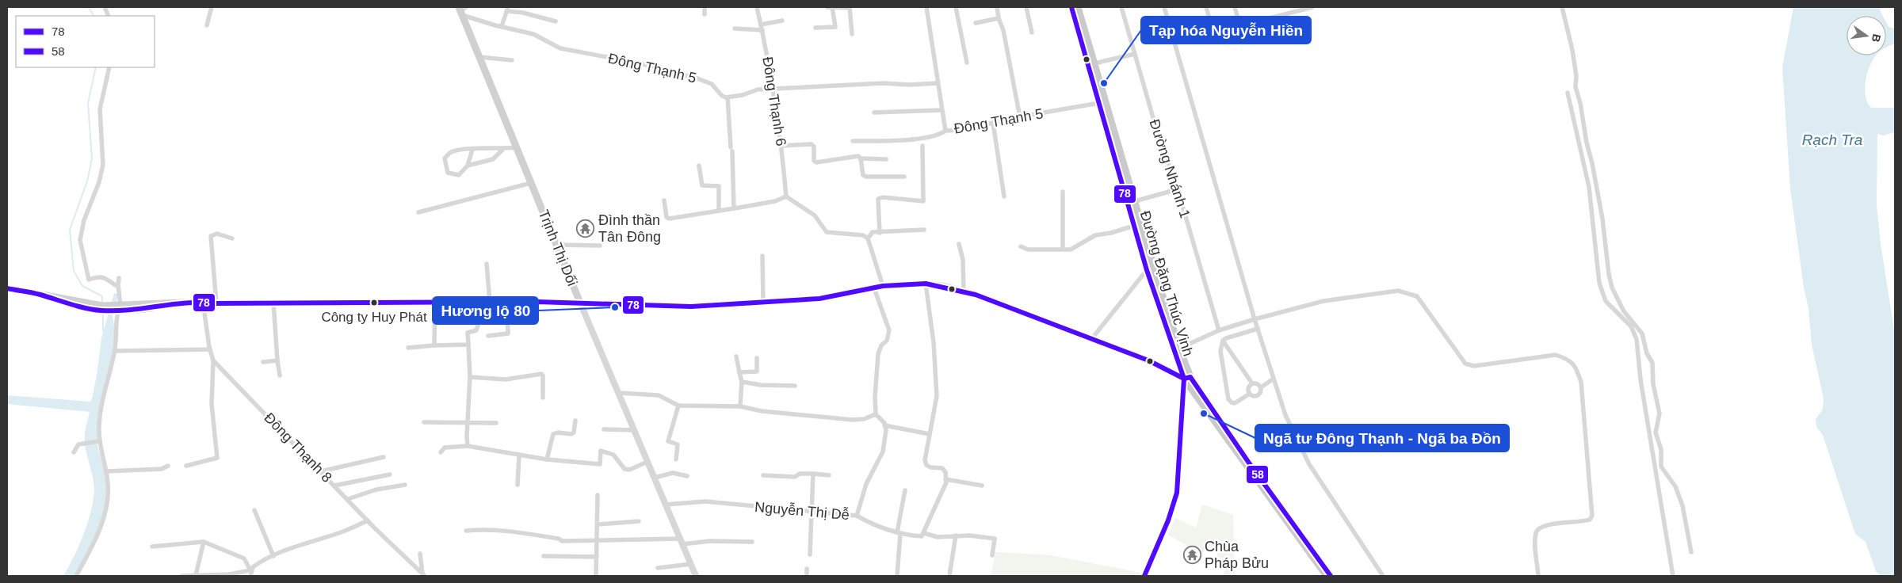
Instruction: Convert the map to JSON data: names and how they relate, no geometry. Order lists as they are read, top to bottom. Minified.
{"streets":{"main road":["Trịnh Thị Dối","Đường Đặng Thúc Vịnh"],"street":["Đông Thạnh 5","Đông Thạnh 6","Đường Nhánh 1","Đông Thạnh 8","Nguyễn Thị Dễ"]},"crossings":[["Đông Thạnh 5","Trịnh Thị Dối"],["Đông Thạnh 5","Đường Đặng Thúc Vịnh"],["Trịnh Thị Dối","Nguyễn Thị Dễ"]],"water":["Rạch Tra"],"places":{"other":["Tạp hóa Nguyễn Hiền","Công ty Huy Phát","Hương lộ 80","Ngã tư Đông Thạnh - Ngã ba Đồn"],"temple":["Đình thần Tân Đông","Chùa Pháp Bửu"]},"lines":["transit line 78","transit line 58"],"legend":["78","58"],"north":"right"}
